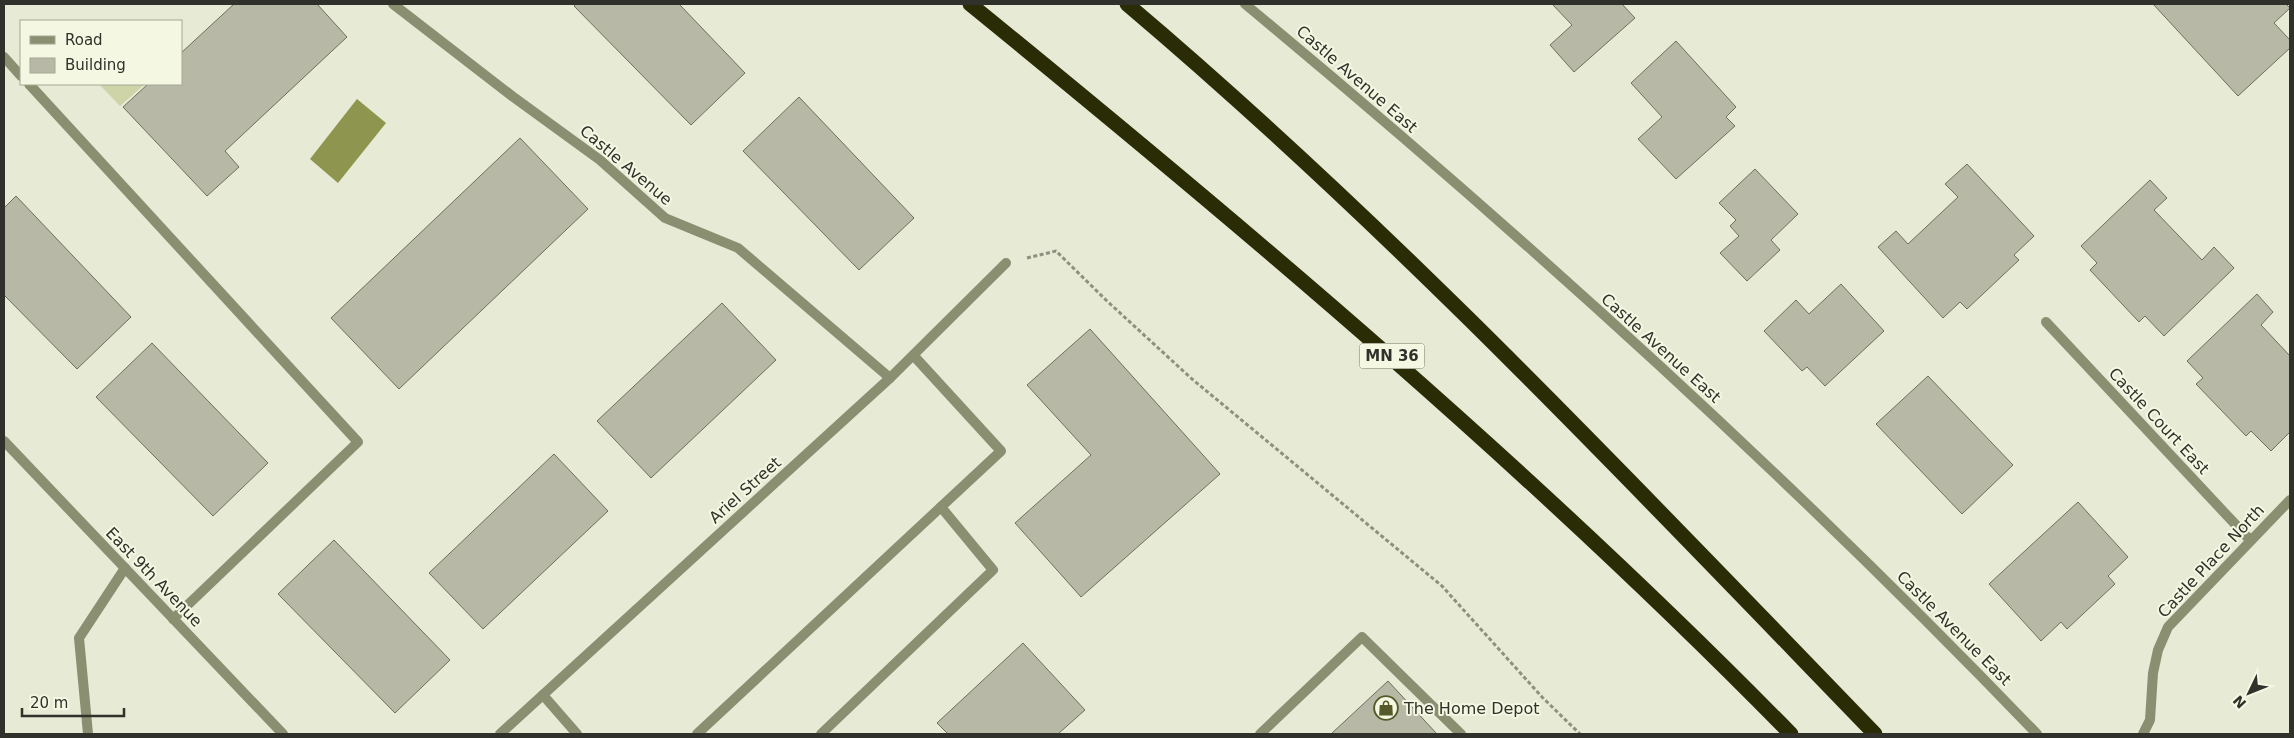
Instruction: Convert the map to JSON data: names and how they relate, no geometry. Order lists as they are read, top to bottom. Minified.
{"streets":{"highway":["MN 36"],"street":["Castle Avenue East","Castle Avenue","Castle Court East","Ariel Street","Castle Place North","East 9th Avenue"]},"crossings":[["Castle Avenue","Ariel Street"],["Castle Court East","Castle Place North"]],"places":{"shop":["The Home Depot"]},"legend":["Road","Building"],"scale_bar":"20 m","north":"bottom left"}
